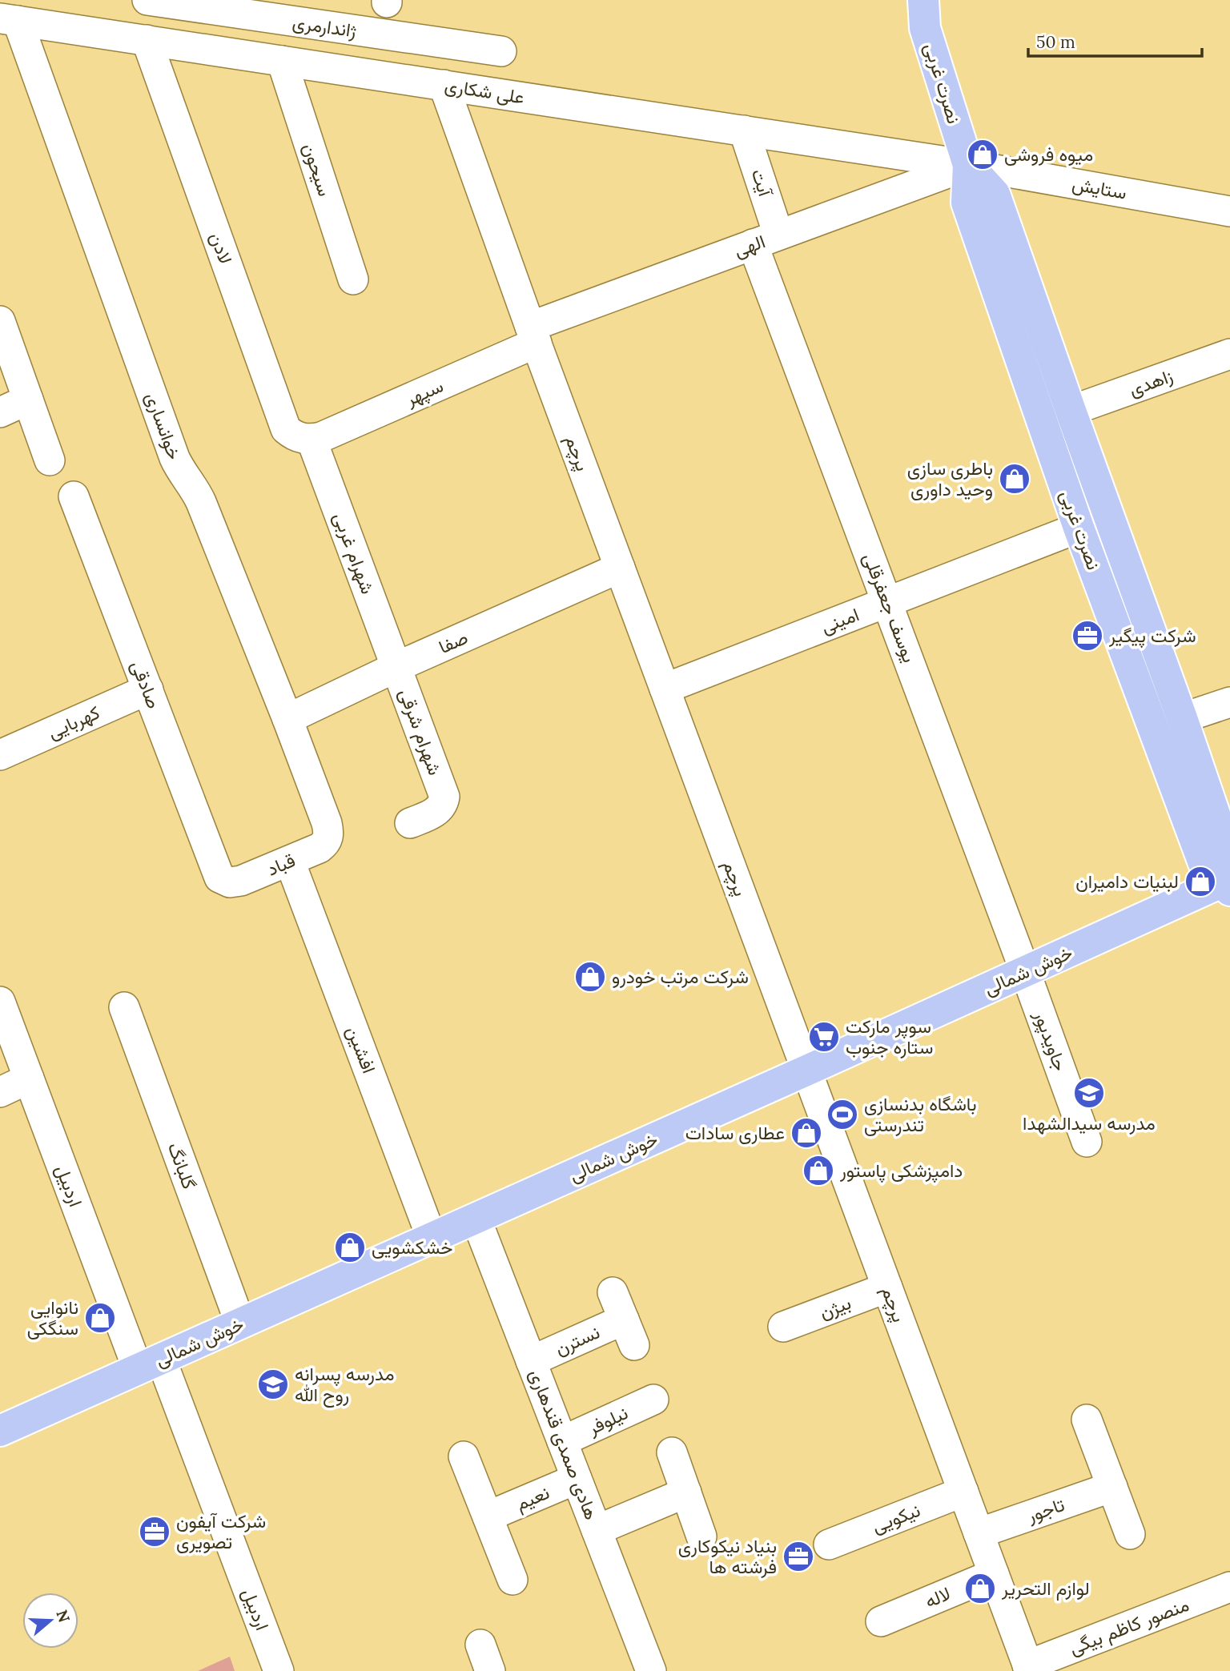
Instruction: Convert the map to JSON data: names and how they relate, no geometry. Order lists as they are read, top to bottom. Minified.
{"streets":{"main road":["نصرت غربی","خوش شمالی"],"street":["ژاندارمری","علی شکاری","سیحون","آیت","ستایش","الهی","لادن","زاهدی","سپهر","خوانساری","پرچم","شهرام غربی","یوسف جعفرقلی","امینی","صفا","صادقی","کهربایی","شهرام شرقی","قباد","جاویدپور","افشین","گلبانگ","اردبیل","بیژن","نسترن","نیلوفر","هادی صمدی قندهاری","نعیم","تاجور","نیکویی","لاله","منصور کاظم بیگی"]},"crossings":[["نصرت غربی","علی شکاری"],["نصرت غربی","ستایش"],["نصرت غربی","الهی"],["نصرت غربی","زاهدی"],["نصرت غربی","امینی"],["نصرت غربی","خوش شمالی"],["علی شکاری","سیحون"],["علی شکاری","آیت"],["علی شکاری","ستایش"],["علی شکاری","الهی"],["علی شکاری","لادن"],["علی شکاری","خوانساری"],["علی شکاری","پرچم"],["آیت","الهی"],["آیت","یوسف جعفرقلی"],["ستایش","الهی"],["الهی","سپهر"],["الهی","پرچم"],["الهی","یوسف جعفرقلی"],["لادن","سپهر"],["لادن","شهرام غربی"],["سپهر","پرچم"],["سپهر","شهرام غربی"],["خوانساری","صفا"],["خوانساری","قباد"],["پرچم","امینی"],["پرچم","صفا"],["پرچم","خوش شمالی"],["پرچم","بیژن"],["پرچم","تاجور"],["پرچم","نیکویی"],["پرچم","لاله"],["پرچم","منصور کاظم بیگی"],["شهرام غربی","صفا"],["شهرام غربی","شهرام شرقی"],["یوسف جعفرقلی","امینی"],["یوسف جعفرقلی","خوش شمالی"],["یوسف جعفرقلی","جاویدپور"],["صفا","شهرام شرقی"],["صادقی","کهربایی"],["صادقی","قباد"],["قباد","افشین"],["خوش شمالی","جاویدپور"],["خوش شمالی","افشین"],["خوش شمالی","گلبانگ"],["خوش شمالی","اردبیل"],["خوش شمالی","هادی صمدی قندهاری"],["نسترن","هادی صمدی قندهاری"],["نیلوفر","هادی صمدی قندهاری"],["هادی صمدی قندهاری","نعیم"]],"places":{"shop":["میوه فروشی","باطری سازی وحید داوری","لبنیات دامیران","شرکت مرتب خودرو","عطاری سادات","دامپزشکی پاستور","خشکشویی","نانوایی سنگکی","لوازم التحریر"],"office":["شرکت پیگیر","شرکت آیفون تصویری","بنیاد نیکوکاری فرشته ها"],"supermarket":["سوپر مارکت ستاره جنوب"],"school or university":["مدرسه سیدالشهدا","مدرسه پسرانه روح الله"],"sports":["باشگاه بدنسازی تندرستی"]},"scale_bar":"50 m","north":"right"}
